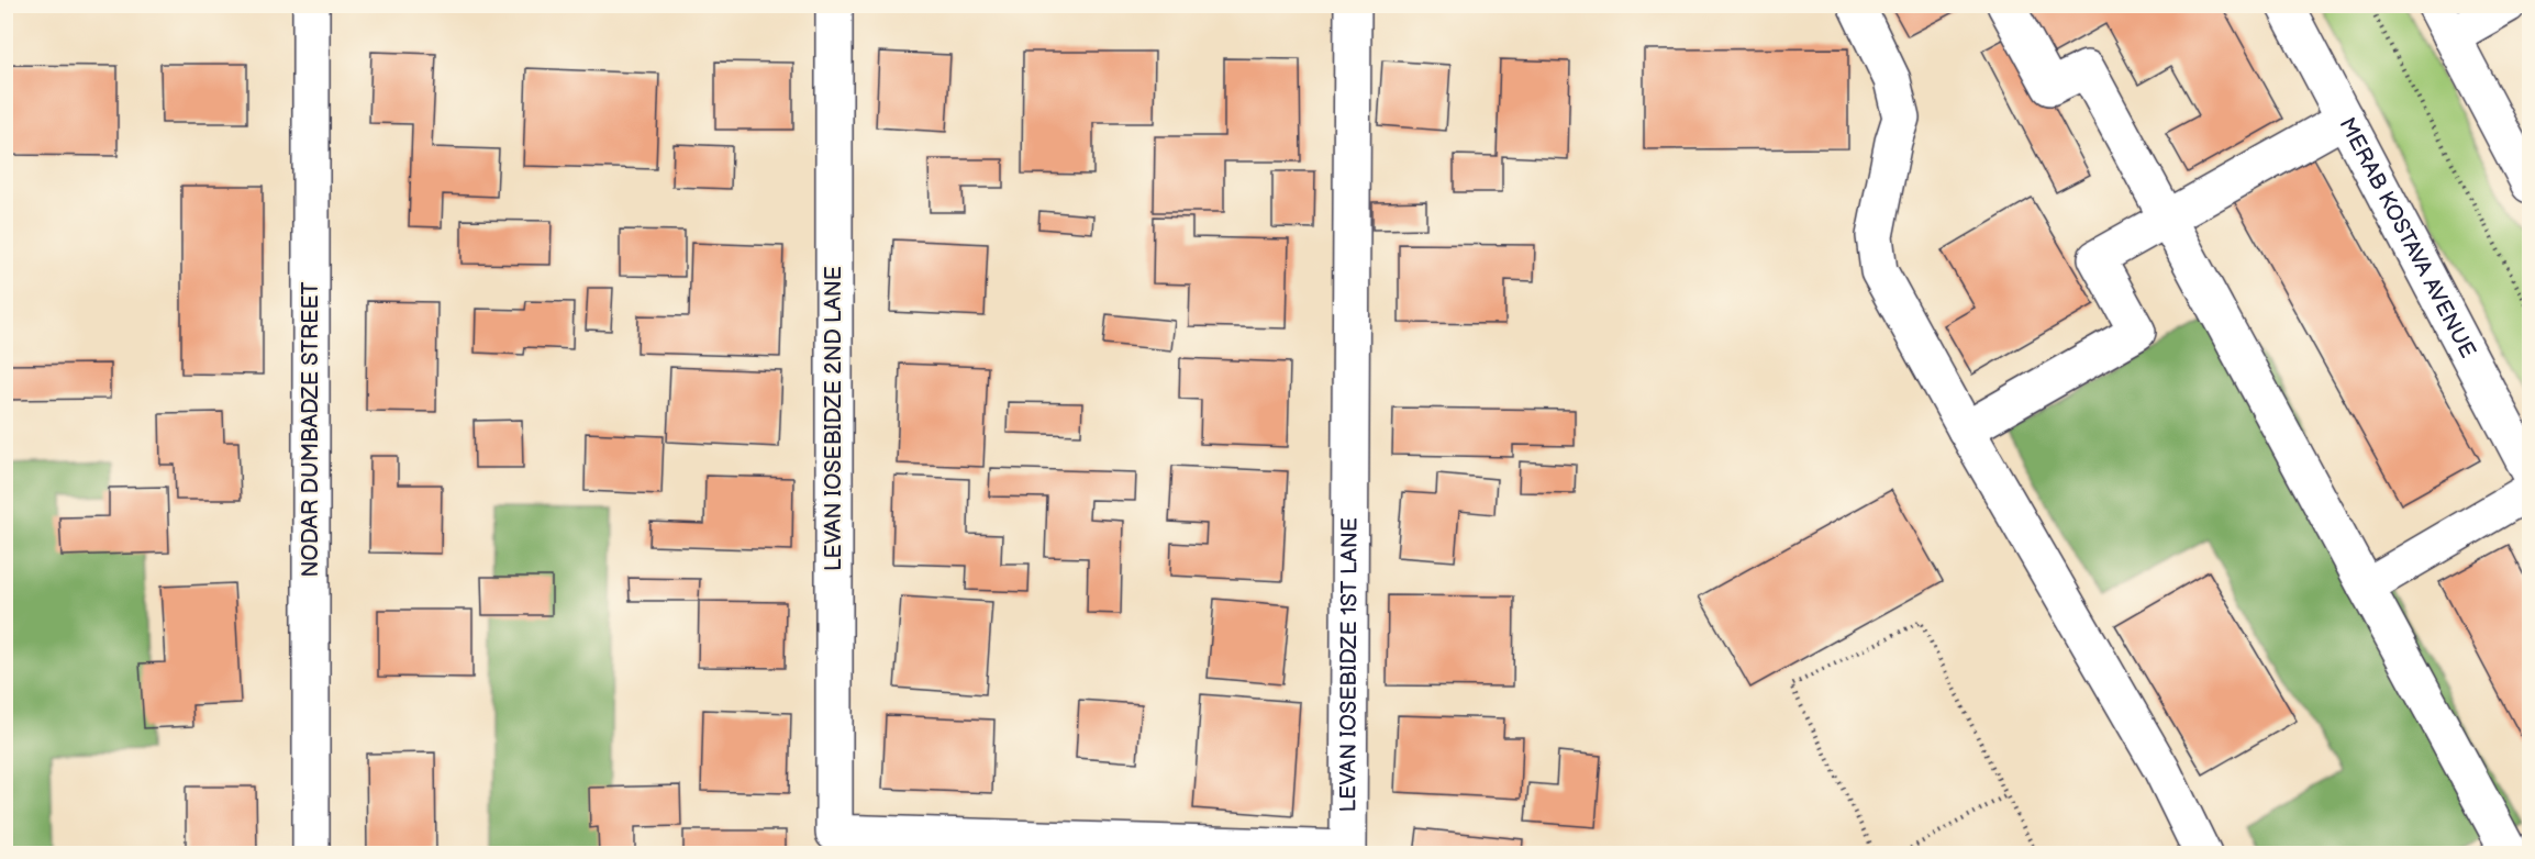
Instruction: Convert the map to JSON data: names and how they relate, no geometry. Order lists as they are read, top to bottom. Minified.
{"streets":{"street":["MERAB KOSTAVA AVENUE","LEVAN IOSEBIDZE 2ND LANE","NODAR DUMBADZE STREET","LEVAN IOSEBIDZE 1ST LANE"]},"crossings":[["LEVAN IOSEBIDZE 2ND LANE","LEVAN IOSEBIDZE 1ST LANE"]]}
